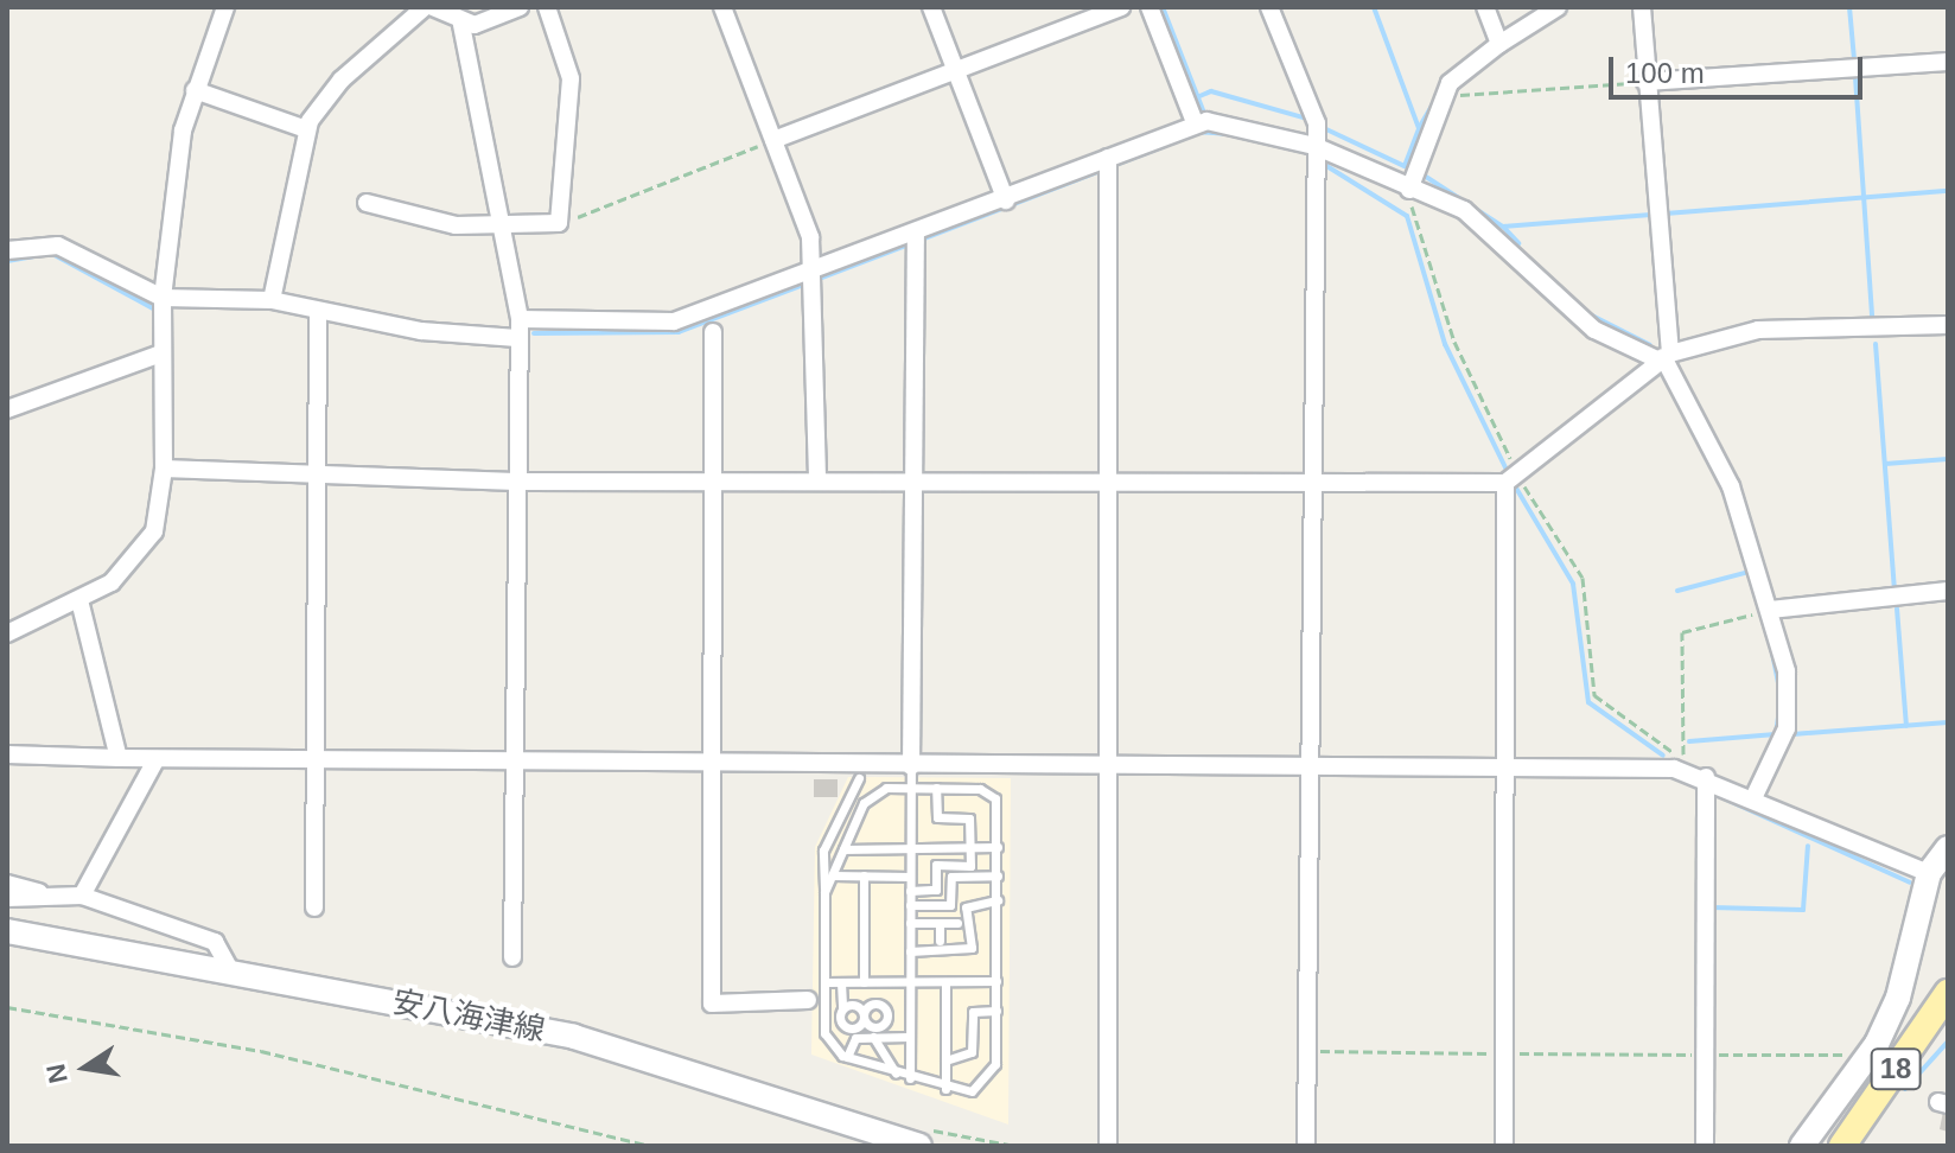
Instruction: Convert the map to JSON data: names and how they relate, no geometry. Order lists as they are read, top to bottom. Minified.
{"streets":{"main road":["安八海津線","18"]},"scale_bar":"100 m","north":"left"}
